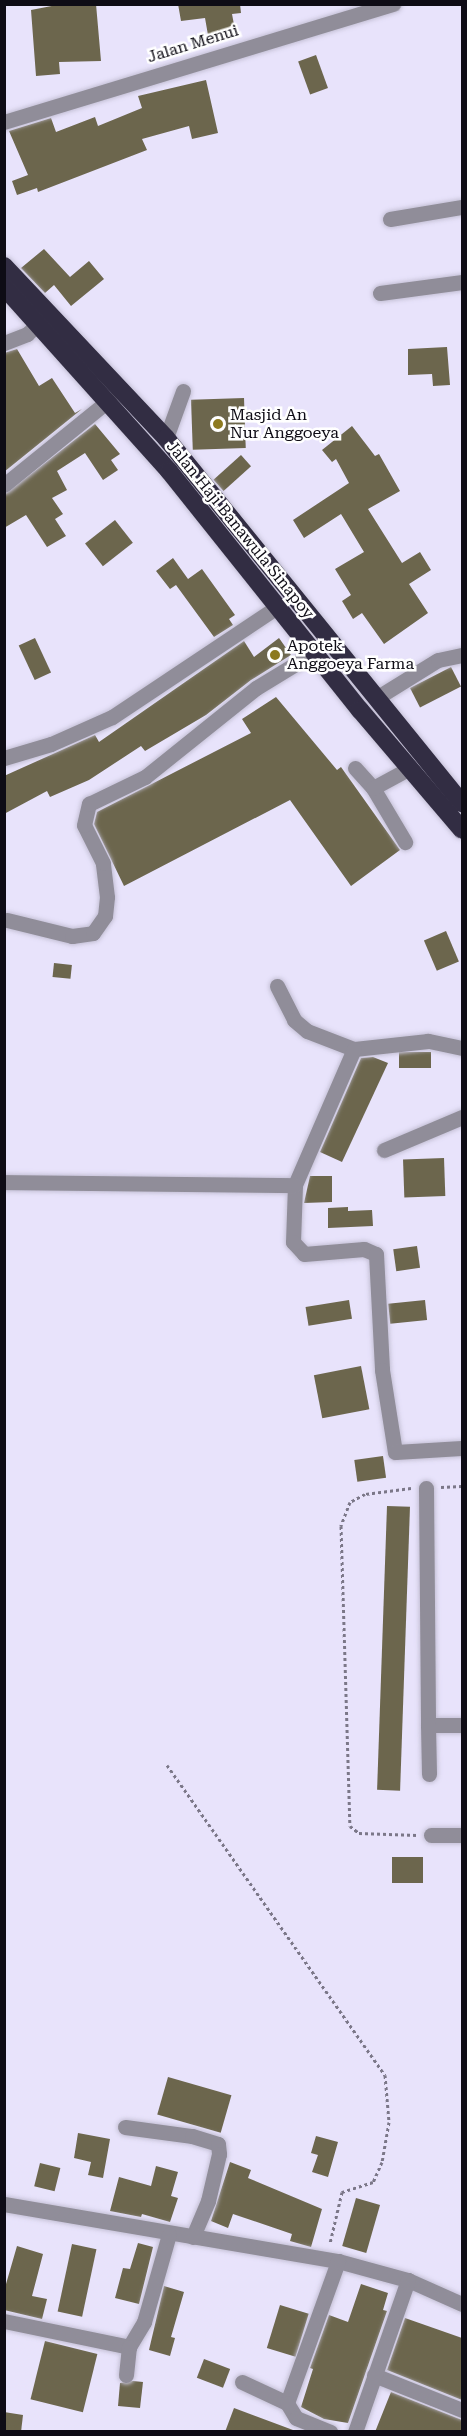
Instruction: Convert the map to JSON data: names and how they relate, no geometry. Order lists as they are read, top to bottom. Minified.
{"streets":{"highway":["Jalan Haji Banawula Sinapoy"],"street":["Jalan Menui"]},"places":["Masjid An Nur Anggoeya","Apotek Anggoeya Farma"]}
